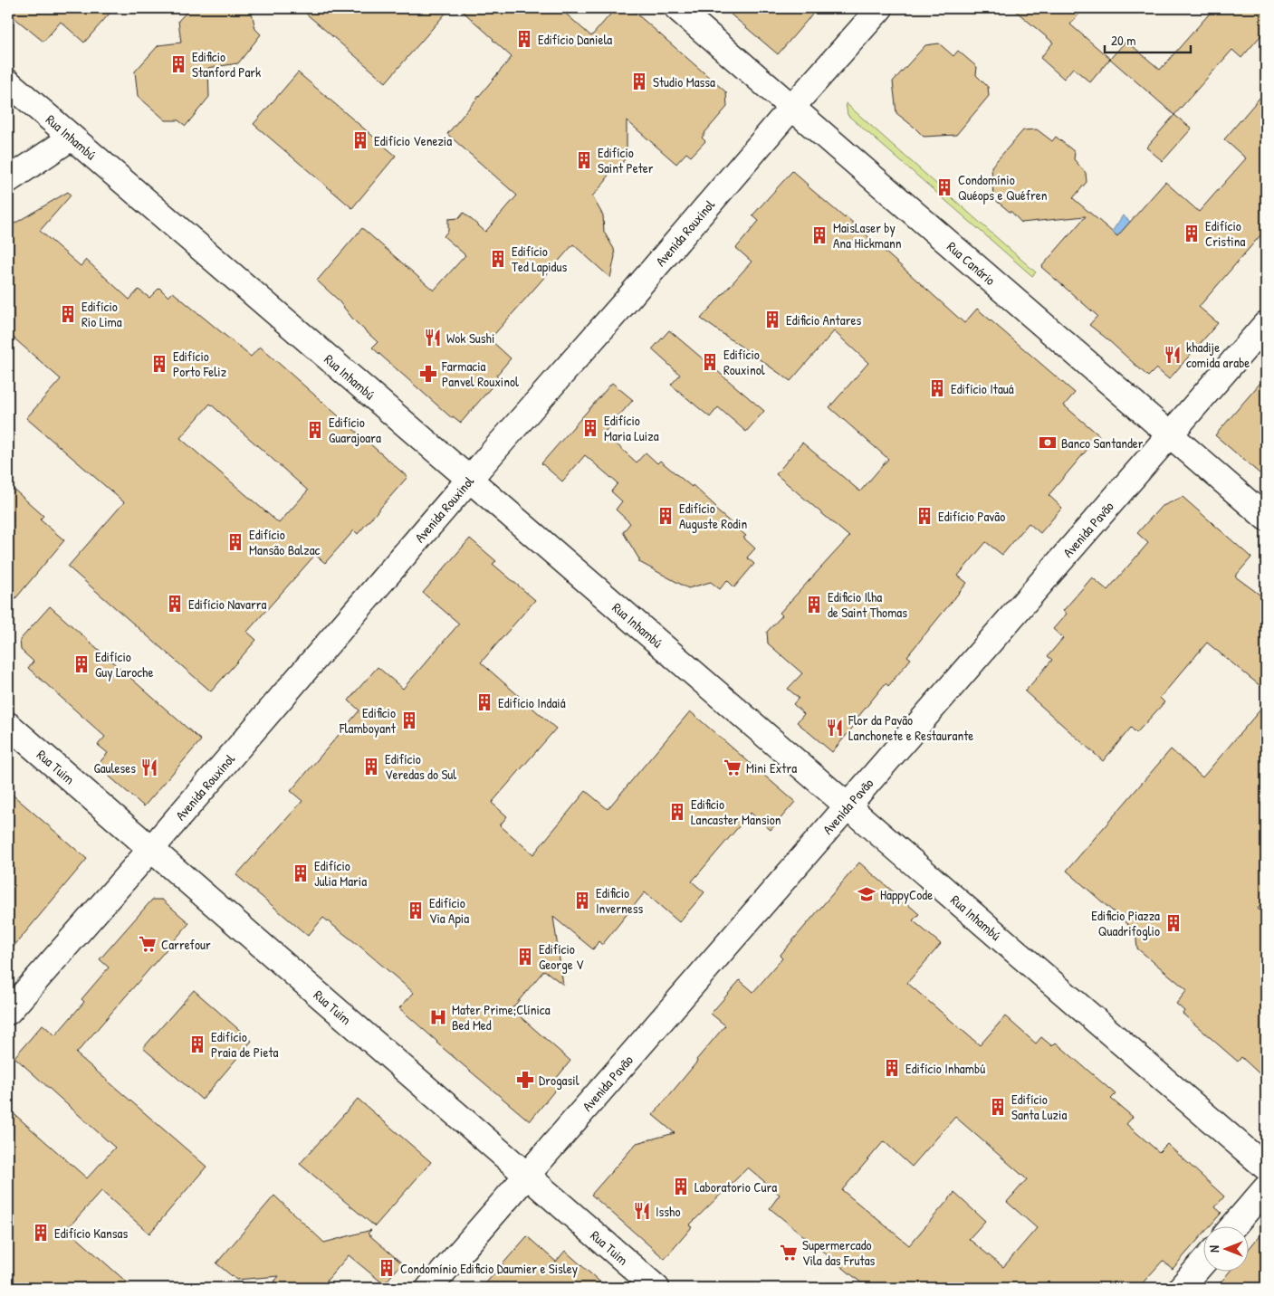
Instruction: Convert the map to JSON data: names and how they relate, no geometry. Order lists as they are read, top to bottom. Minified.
{"streets":{"street":["Rua Inhambú","Avenida Rouxinol","Rua Canário","Avenida Pavão","Rua Tuim"]},"crossings":[["Rua Inhambú","Avenida Rouxinol"],["Rua Inhambú","Avenida Pavão"],["Avenida Rouxinol","Rua Canário"],["Avenida Rouxinol","Rua Tuim"],["Rua Canário","Avenida Pavão"],["Avenida Pavão","Rua Tuim"]],"places":{"building":["Edifício Daniela","Edificio Stanford Park","Studio Massa","Edifício Venezia","Edifício Saint Peter","Condomínio Quéops e Quéfren","Edifício Cristina","MaisLaser by Ana Hickmann","Edifício Ted Lapidus","Edifício Rio Lima","Edificio Antares","Edifício Rouxinol","Edifício Porto Feliz","Edifício Itauá","Edifício Maria Luiza","Edifício Guarajoara","Edifício Auguste Rodin","Edifício Pavão","Edifício Mansão Balzac","Edifício Navarra","Edificio Ilha de Saint Thomas","Edifício Guy Laroche","Edifício Indaiá","Edificio Flamboyant","Edifício Veredas do Sul","Edificio Lancaster Mansion","Edifício Julia Maria","Edificio Inverness","Edifício Via Apia","Edificio Piazza Quadrifoglio","Edifício George V","Edifício Praia de Pieta","Edifício Inhambú","Edifício Santa Luzia","Laboratorio Cura","Edifício Kansas","Condomínio Edificio Daumier e Sisley"],"restaurant":["Wok Sushi","khadije comida arabe","Flor da Pavão Lanchonete e Restaurante","Gauleses","Issho"],"pharmacy":["Farmacia Panvel Rouxinol","Drogasil"],"bank":["Banco Santander"],"supermarket":["Mini Extra","Carrefour","Supermercado Vila das Frutas"],"school or university":["HappyCode"],"hospital":["Mater Prime;Clínica Bed Med"]},"scale_bar":"20 m","north":"left"}
